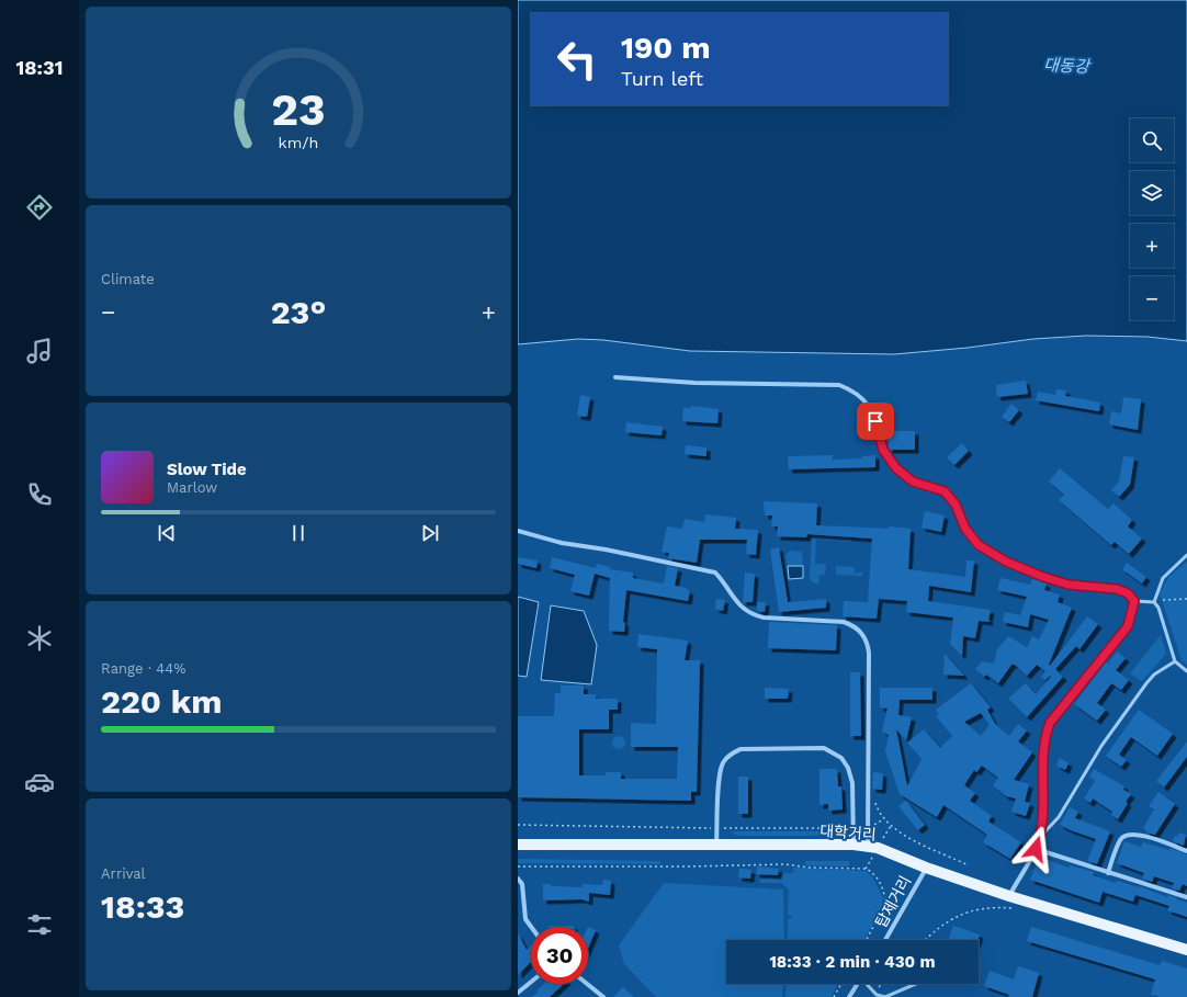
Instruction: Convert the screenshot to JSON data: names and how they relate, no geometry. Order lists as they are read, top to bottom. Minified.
{"streets":{"main road":["대학거리"],"street":["탑제거리"]},"crossings":[["대학거리","탑제거리"]],"water":["대동강"],"page":{"tabs":"18:31","turn":["190 m","Turn left"],"map_buttons":["+","−"],"tile":["Climate",["Range · 44%","220 km"],["Arrival","18:33"]],"heat":["−","23°","+"],"song":["Slow Tide","Marlow"],"limit":"30","trip":"18:33 · 2 min · 430 m","gauge":["23","km/h"]}}
